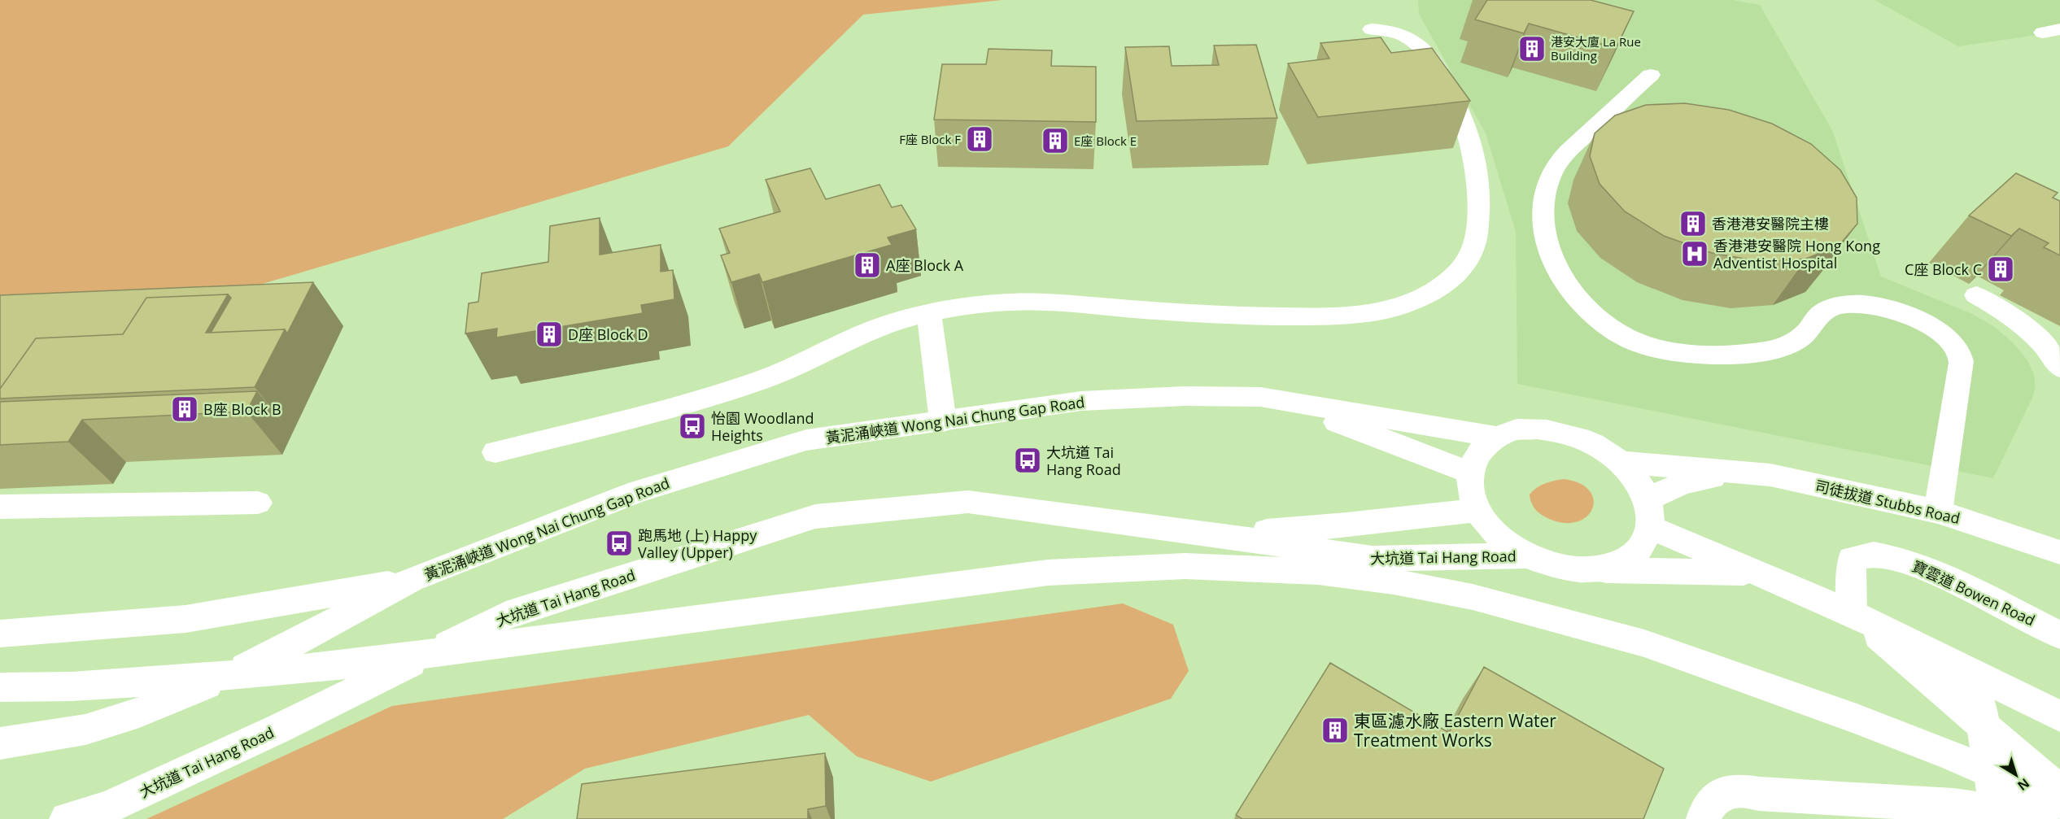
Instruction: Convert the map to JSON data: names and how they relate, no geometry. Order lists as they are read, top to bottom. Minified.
{"streets":{"main road":["黃泥涌峽道 Wong Nai Chung Gap Road","司徒拔道 Stubbs Road","大坑道 Tai Hang Road","寶雲道 Bowen Road"]},"crossings":[["黃泥涌峽道 Wong Nai Chung Gap Road","司徒拔道 Stubbs Road"],["黃泥涌峽道 Wong Nai Chung Gap Road","大坑道 Tai Hang Road"],["司徒拔道 Stubbs Road","大坑道 Tai Hang Road"]],"places":{"building":["港安大廈 La Rue Building","F座 Block F","E座 Block E","香港港安醫院主樓","A座 Block A","C座 Block C","D座 Block D","B座 Block B","東區濾水廠 Eastern Water Treatment Works"],"hospital":["香港港安醫院 Hong Kong Adventist Hospital"],"bus stop":["怡園 Woodland Heights","大坑道 Tai Hang Road","跑馬地 (上) Happy Valley (Upper)"]},"north":"bottom right"}
